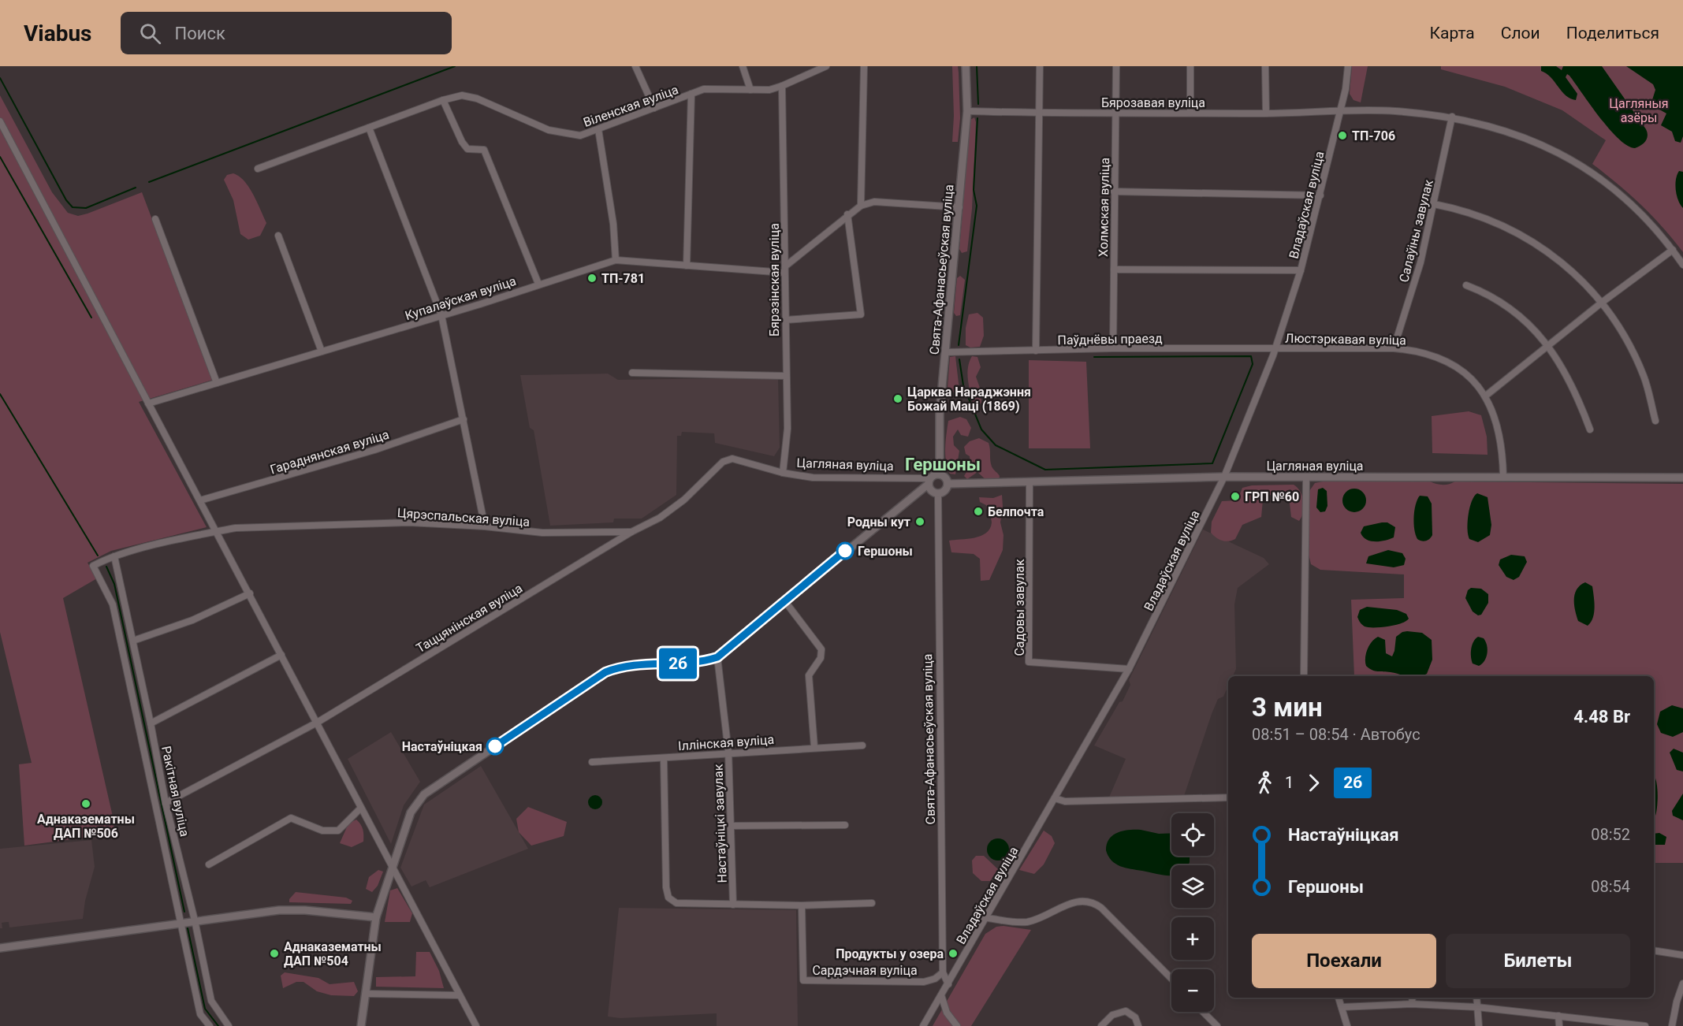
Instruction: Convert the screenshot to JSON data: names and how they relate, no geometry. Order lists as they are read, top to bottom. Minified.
{"streets":{"street":["Бярозавая вуліца","Віленская вуліца","Владаўская вуліца","Холмская вуліца","Салаўіны завулак","Свята-Афанасьеўская вуліца","Бярэзінская вуліца","Купалаўская вуліца","Паўднёвы праезд","Люстэркавая вуліца","Гараднянская вуліца","Цагляная вуліца","Цярэспальская вуліца","Садовы завулак","Таццянінская вуліца","Іллінская вуліца","Ракітная вуліца","Настаўніцкі завулак","Сардэчная вуліца"]},"crossings":[["Бярозавая вуліца","Владаўская вуліца"],["Бярозавая вуліца","Холмская вуліца"],["Бярозавая вуліца","Салаўіны завулак"],["Бярозавая вуліца","Свята-Афанасьеўская вуліца"],["Віленская вуліца","Бярэзінская вуліца"],["Владаўская вуліца","Свята-Афанасьеўская вуліца"],["Владаўская вуліца","Паўднёвы праезд"],["Владаўская вуліца","Люстэркавая вуліца"],["Владаўская вуліца","Цагляная вуліца"],["Владаўская вуліца","Садовы завулак"],["Холмская вуліца","Паўднёвы праезд"],["Салаўіны завулак","Люстэркавая вуліца"],["Свята-Афанасьеўская вуліца","Паўднёвы праезд"],["Свята-Афанасьеўская вуліца","Цагляная вуліца"],["Свята-Афанасьеўская вуліца","Сардэчная вуліца"],["Бярэзінская вуліца","Купалаўская вуліца"],["Бярэзінская вуліца","Цагляная вуліца"],["Паўднёвы праезд","Люстэркавая вуліца"],["Люстэркавая вуліца","Цагляная вуліца"],["Цагляная вуліца","Цярэспальская вуліца"],["Цагляная вуліца","Садовы завулак"],["Цярэспальская вуліца","Таццянінская вуліца"],["Цярэспальская вуліца","Ракітная вуліца"],["Таццянінская вуліца","Ракітная вуліца"],["Іллінская вуліца","Настаўніцкі завулак"]],"districts":["Гершоны"],"parks":["Цагляныя азёры"],"places":["ТП-706","ТП-781","Царква Нараджэння Божай Маці (1869)","ГРП №60","Белпочта","Родны кут","Гершоны","Настаўніцкая","Аднаказематны ДАП №506","Аднаказематны ДАП №504","Продукты у озера"],"lines":["bus line 2б"],"page":{"header":"Viabus","search":"Поиск","nav":["Карта","Слои","Поделиться"],"on_map":"2б","heading":["3 мин","08:51 – 08:54 · Автобус","4.48 Br"],"legs":["1","2б"],"list":[{"name":"Настаўніцкая","value":"08:52"},{"name":"Гершоны","value":"08:54"}],"map_buttons":["+","−"],"buttons":["Поехали","Билеты"]}}
